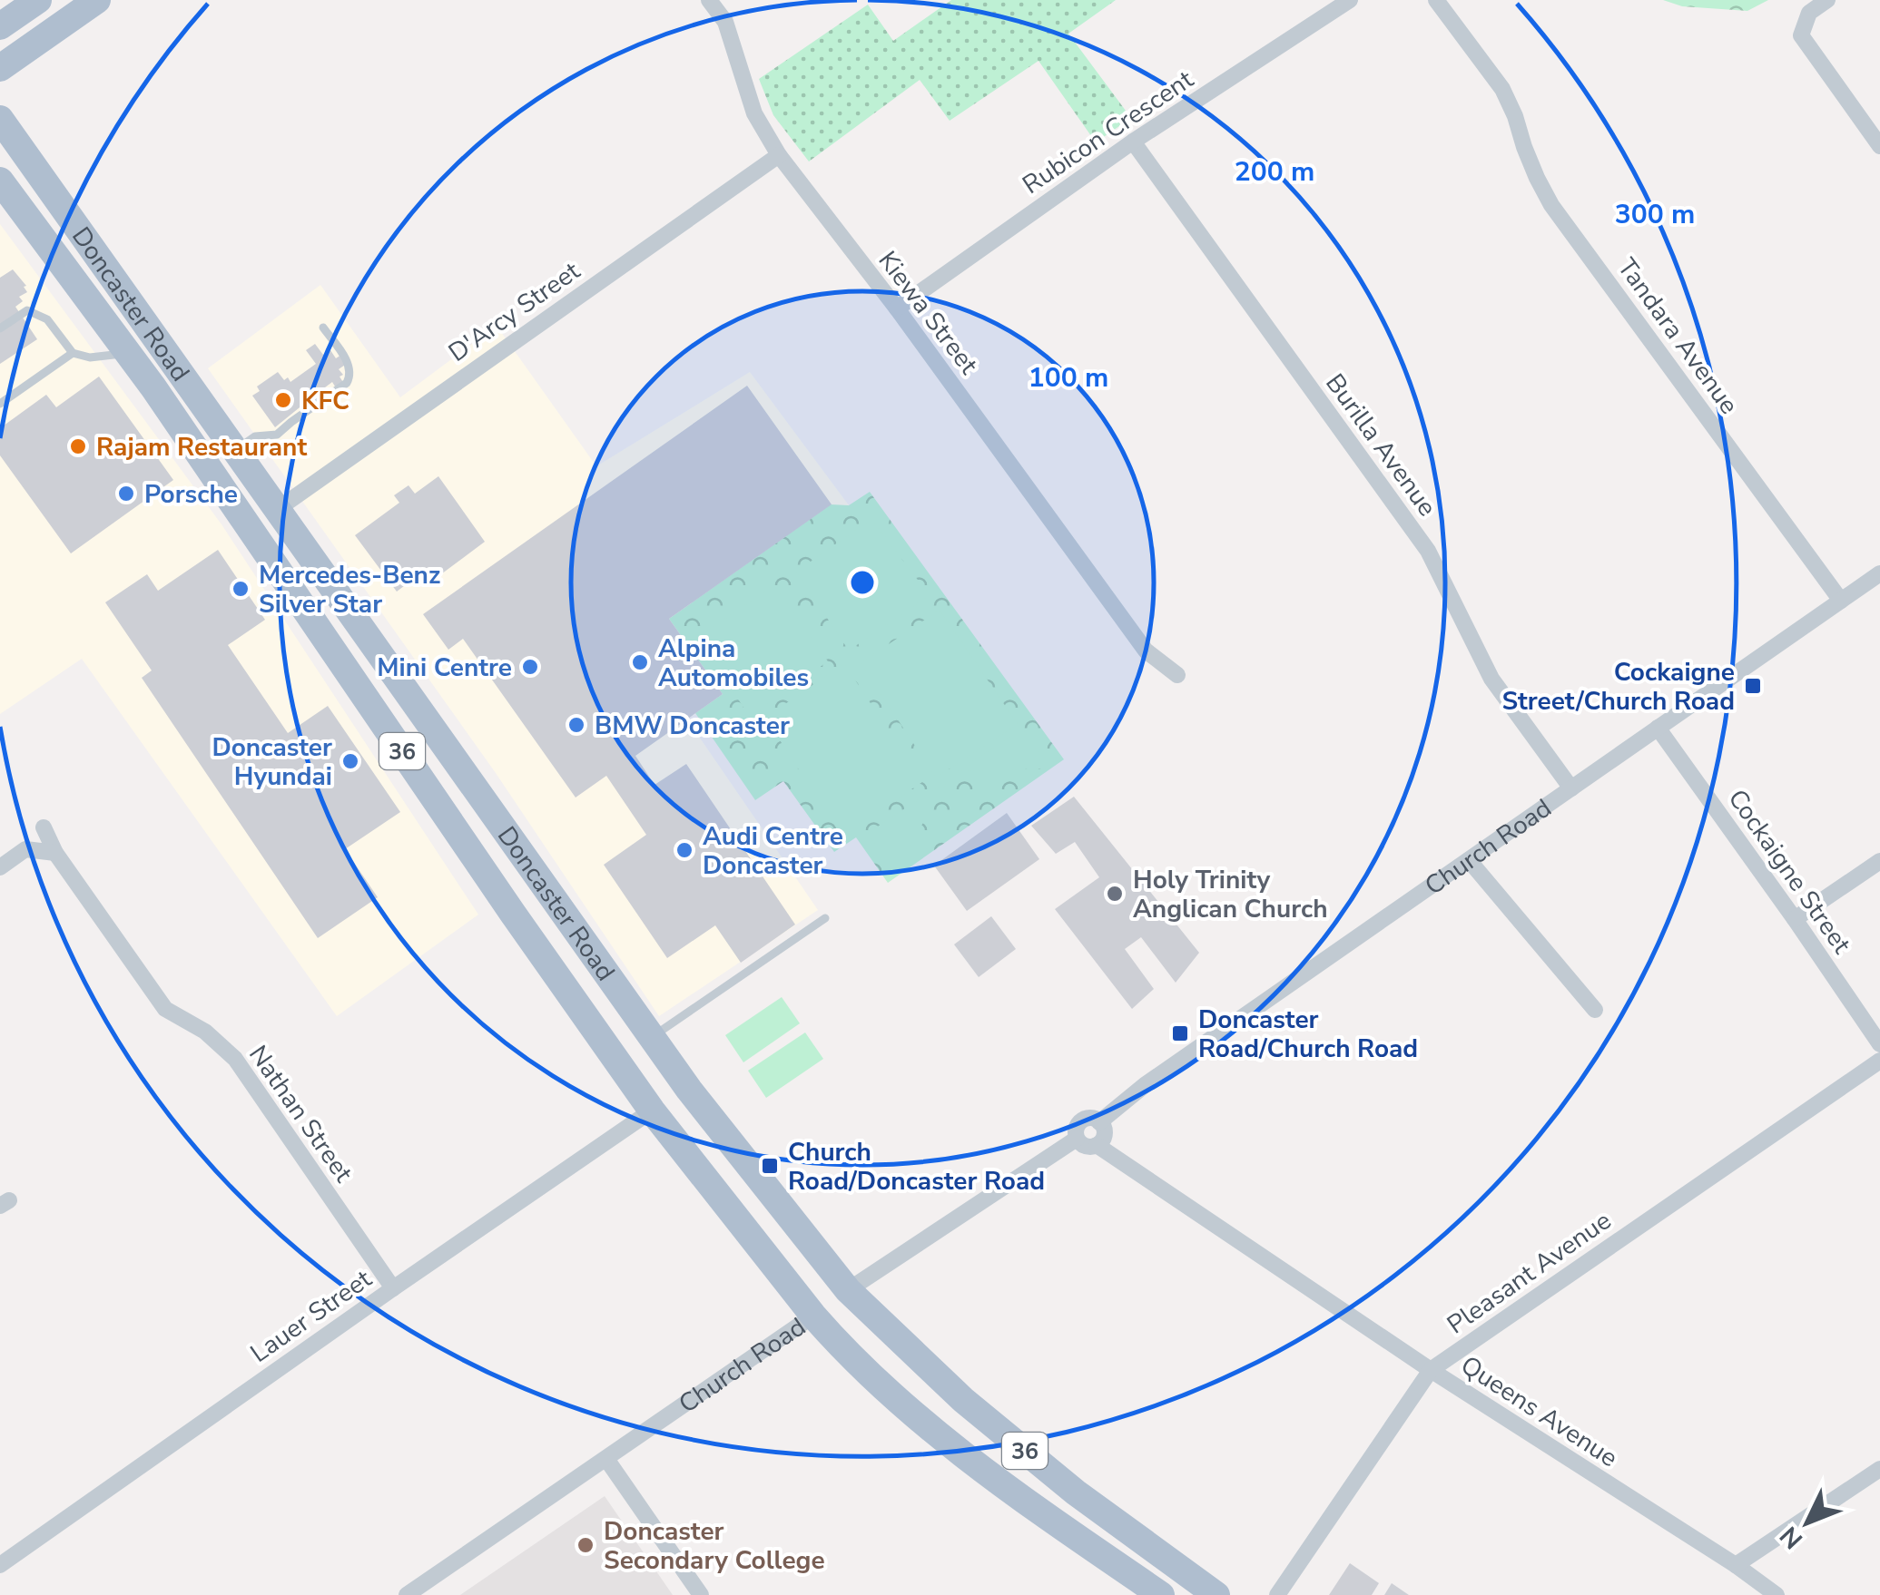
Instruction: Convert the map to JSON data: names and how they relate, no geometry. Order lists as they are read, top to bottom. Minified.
{"streets":{"main road":["Doncaster Road","36","Church Road"],"street":["Rubicon Crescent","D'Arcy Street","Kiewa Street","Tandara Avenue","Burilla Avenue","Cockaigne Street","Nathan Street","Pleasant Avenue","Lauer Street","Queens Avenue"]},"crossings":[["Rubicon Crescent","Kiewa Street"],["Rubicon Crescent","Burilla Avenue"],["Doncaster Road","D'Arcy Street"],["Doncaster Road","Church Road"],["Doncaster Road","Lauer Street"],["D'Arcy Street","Kiewa Street"],["Tandara Avenue","Church Road"],["Burilla Avenue","Church Road"],["Church Road","Cockaigne Street"],["Church Road","Queens Avenue"],["Nathan Street","Lauer Street"],["Pleasant Avenue","Queens Avenue"]],"places":{"other":["KFC","Rajam Restaurant","Porsche","Mercedes-Benz Silver Star","Alpina Automobiles","Mini Centre","BMW Doncaster","Doncaster Hyundai","Audi Centre Doncaster","Holy Trinity Anglican Church","Doncaster Secondary College"],"transit":["Cockaigne Street/Church Road","Doncaster Road/Church Road","Church Road/Doncaster Road"]},"north":"bottom left","rings":["200 m","300 m","100 m"]}
